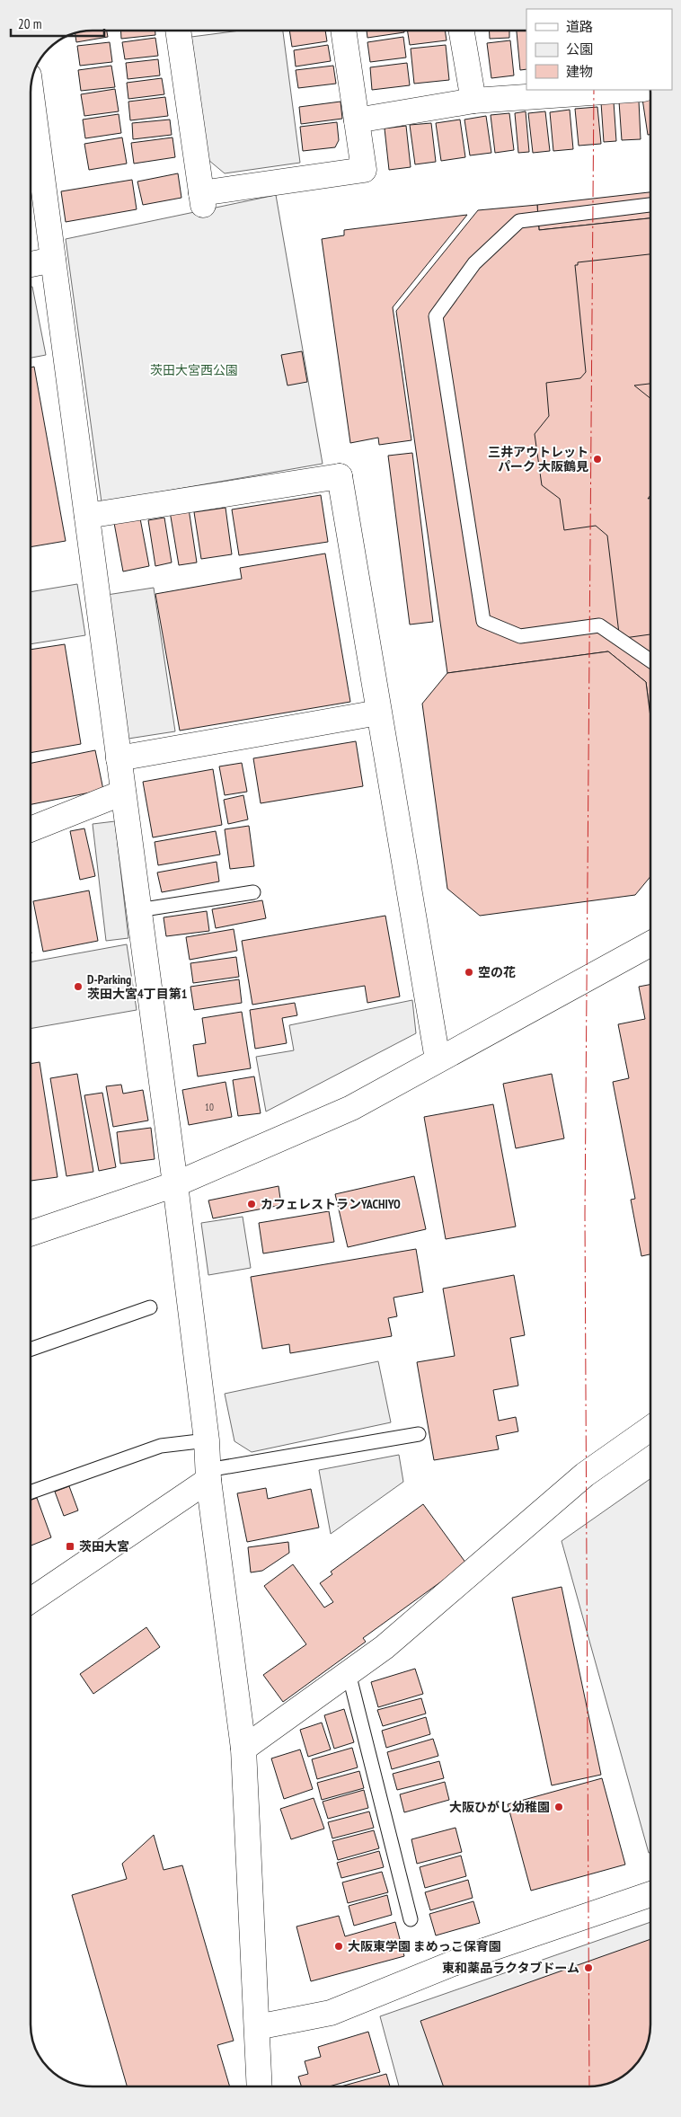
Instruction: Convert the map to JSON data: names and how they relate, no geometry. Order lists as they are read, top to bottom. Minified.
{"parks":["茨田大宮西公園"],"places":{"other":["三井アウトレット パーク 大阪鶴見","空の花","D-Parking 茨田大宮4丁目第1","カフェレストランYACHIYO","大阪ひがし幼稚園","大阪東学園 まめっこ保育園","東和薬品ラクタブドーム"],"transit":["茨田大宮"]},"house_numbers":["10"],"legend":["道路","公園","建物"],"scale_bar":"20 m"}
